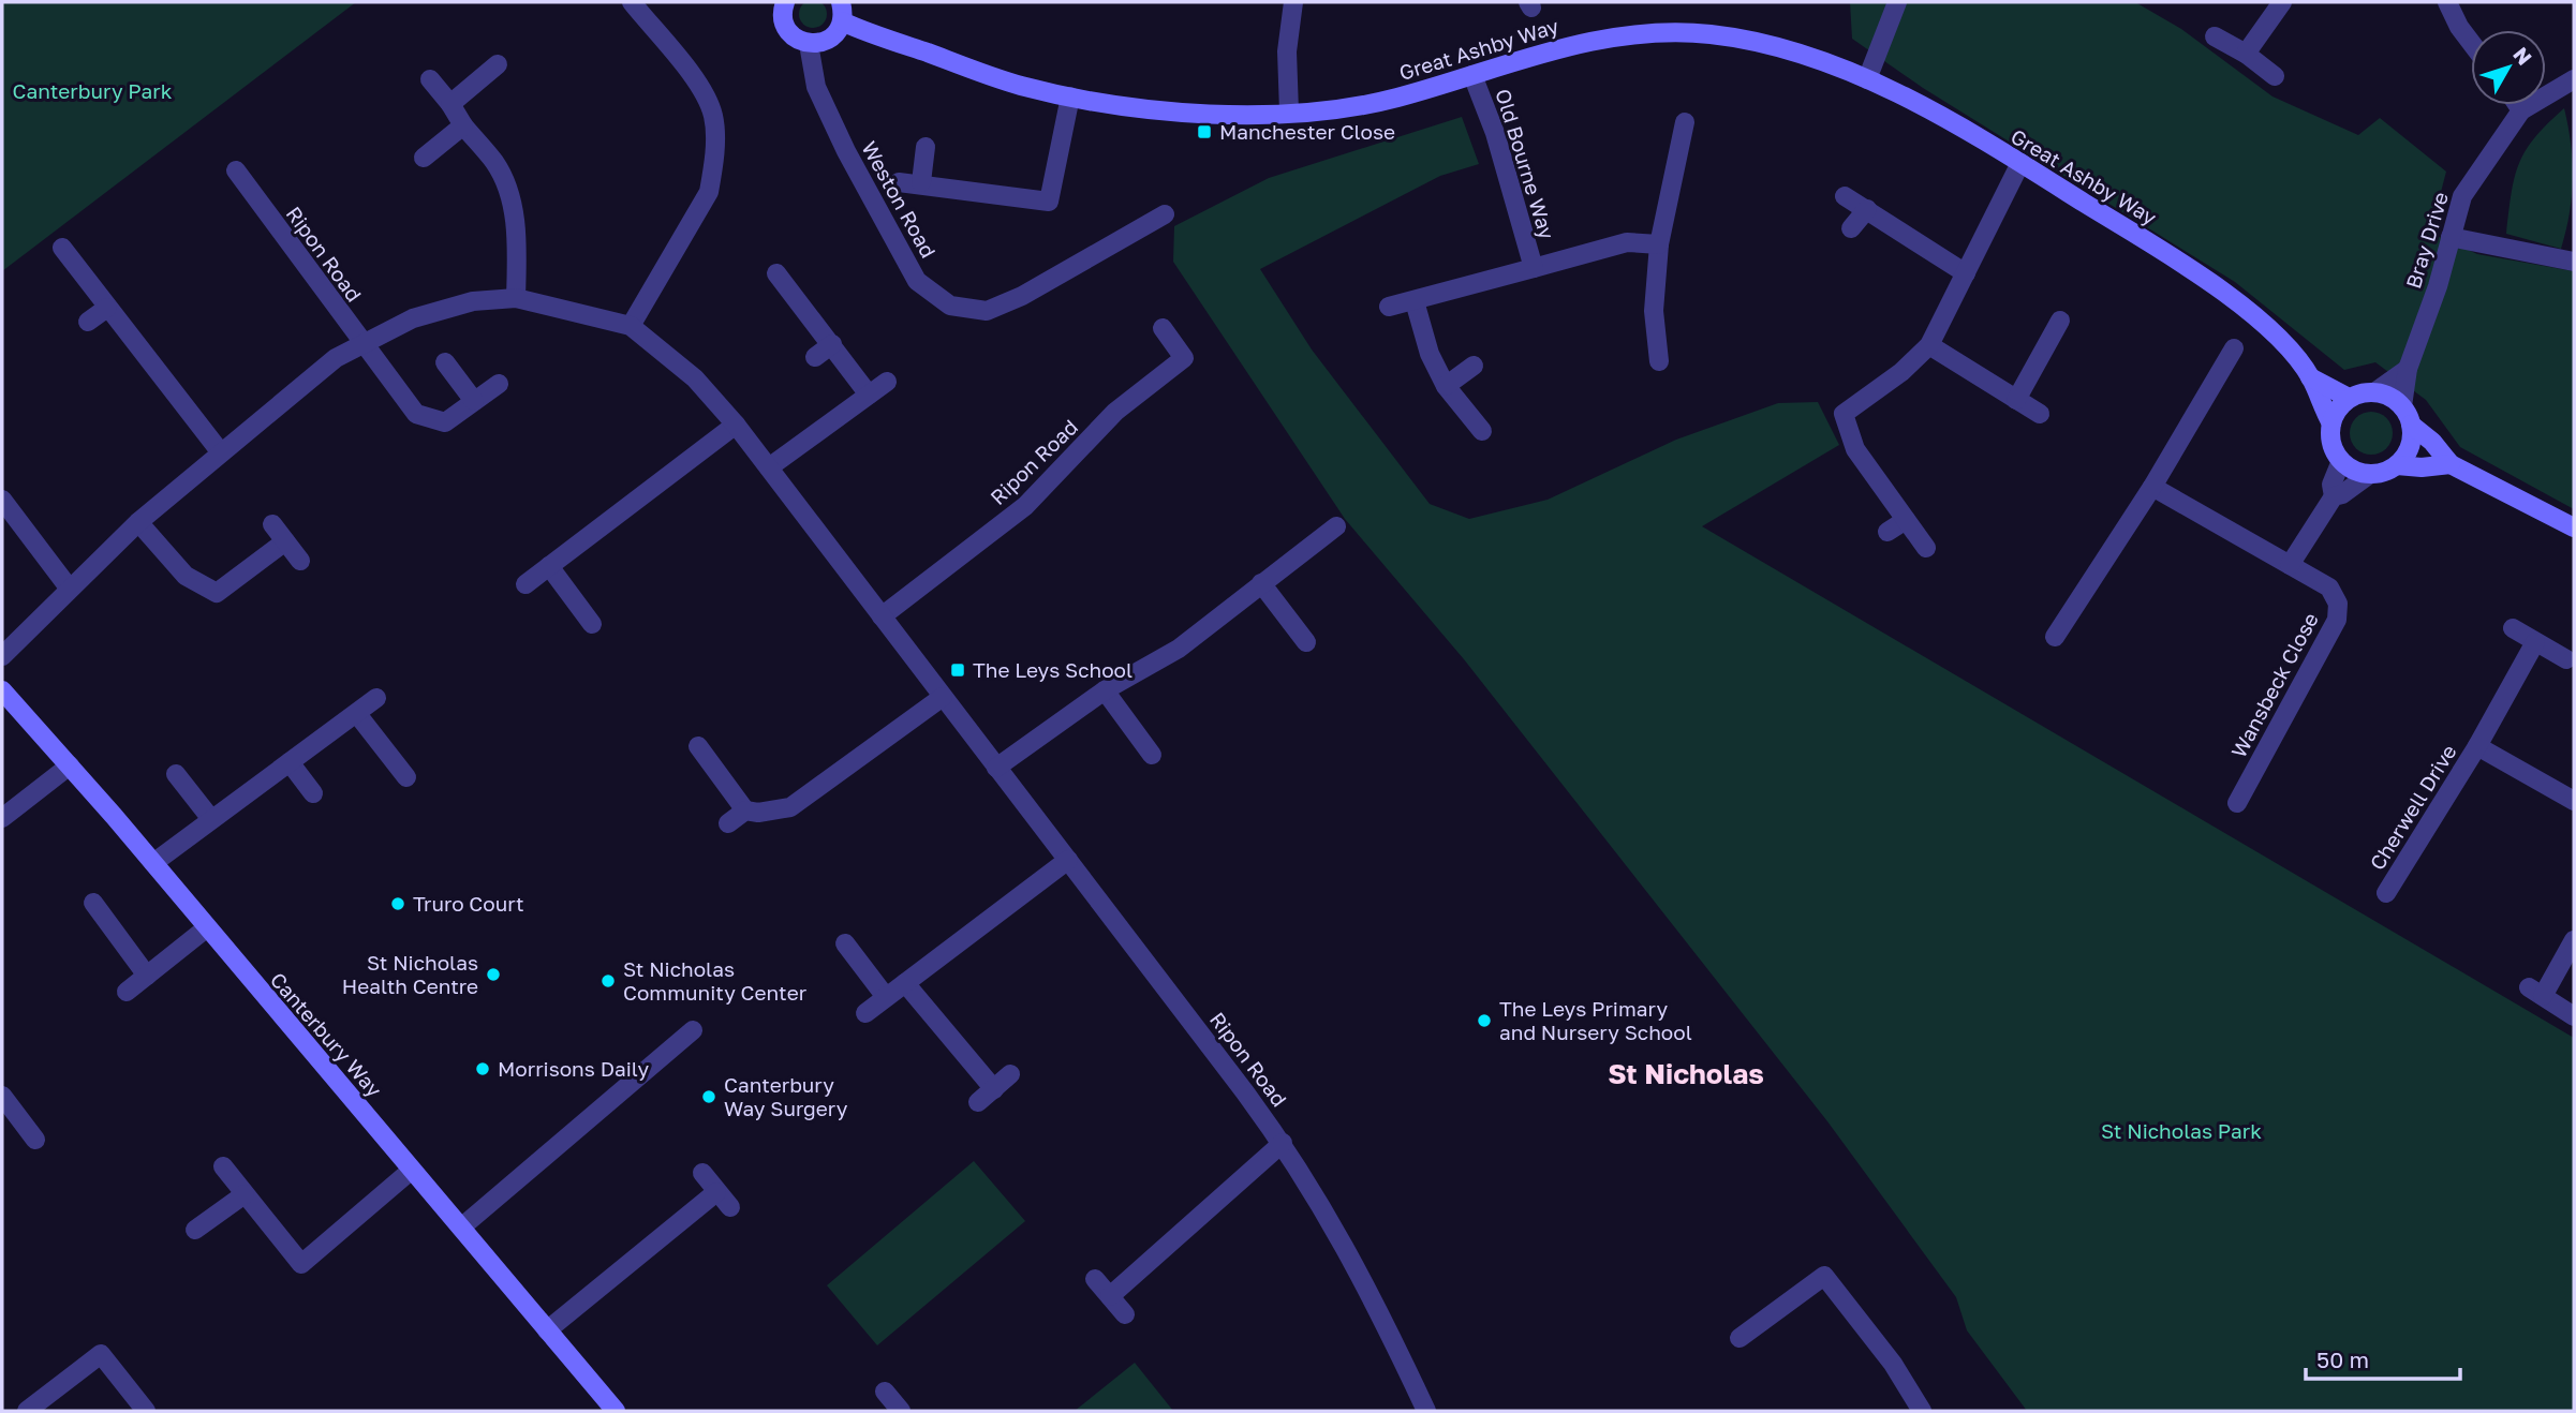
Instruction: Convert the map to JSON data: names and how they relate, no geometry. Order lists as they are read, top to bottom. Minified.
{"streets":{"street":["Great Ashby Way","Old Bourne Way","Weston Road","Bray Drive","Ripon Road","Wansbeck Close","Cherwell Drive","Canterbury Way"]},"crossings":[["Great Ashby Way","Old Bourne Way"],["Great Ashby Way","Bray Drive"]],"districts":["St Nicholas"],"parks":["Canterbury Park","St Nicholas Park"],"places":{"transit":["Manchester Close","The Leys School"],"other":["Truro Court","St Nicholas Health Centre","St Nicholas Community Center","The Leys Primary and Nursery School","Morrisons Daily","Canterbury Way Surgery"]},"scale_bar":"50 m","north":"top right"}
